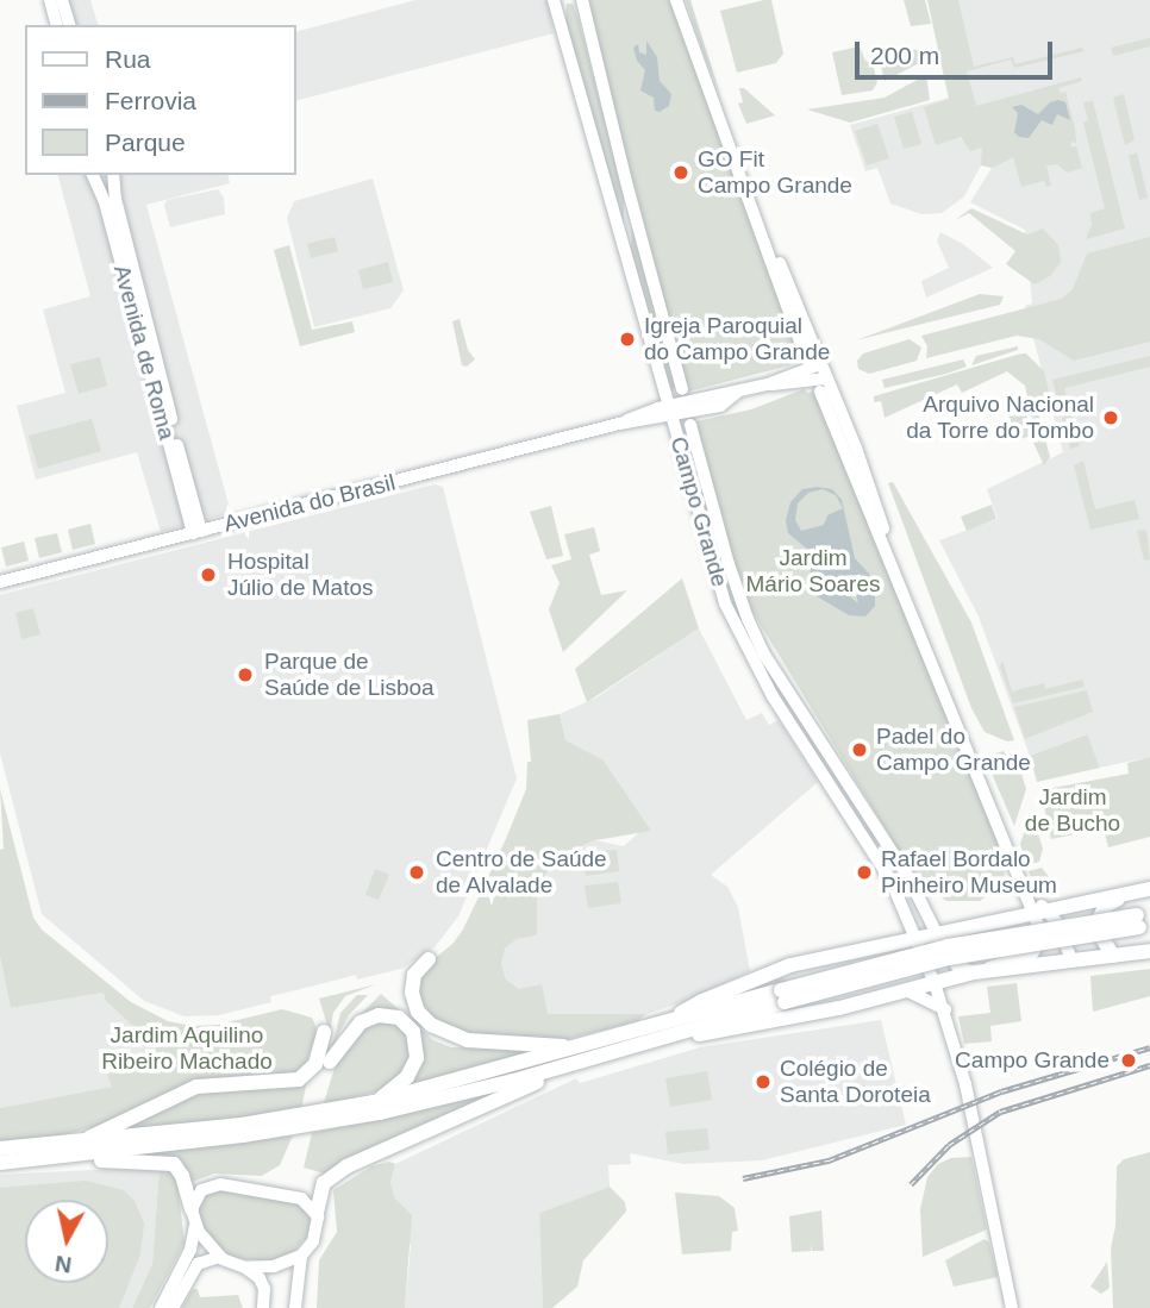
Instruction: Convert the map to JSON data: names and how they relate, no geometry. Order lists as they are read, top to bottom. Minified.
{"streets":{"main road":["Avenida de Roma","Avenida do Brasil","Campo Grande"]},"crossings":[["Avenida de Roma","Avenida do Brasil"],["Avenida do Brasil","Campo Grande"]],"parks":["Jardim Mário Soares","Jardim de Bucho","Jardim Aquilino Ribeiro Machado"],"places":["GO Fit Campo Grande","Igreja Paroquial do Campo Grande","Arquivo Nacional da Torre do Tombo","Hospital Júlio de Matos","Parque de Saúde de Lisboa","Padel do Campo Grande","Centro de Saúde de Alvalade","Rafael Bordalo Pinheiro Museum","Campo Grande","Colégio de Santa Doroteia"],"legend":["Rua","Ferrovia","Parque"],"scale_bar":"200 m","north":"bottom"}
